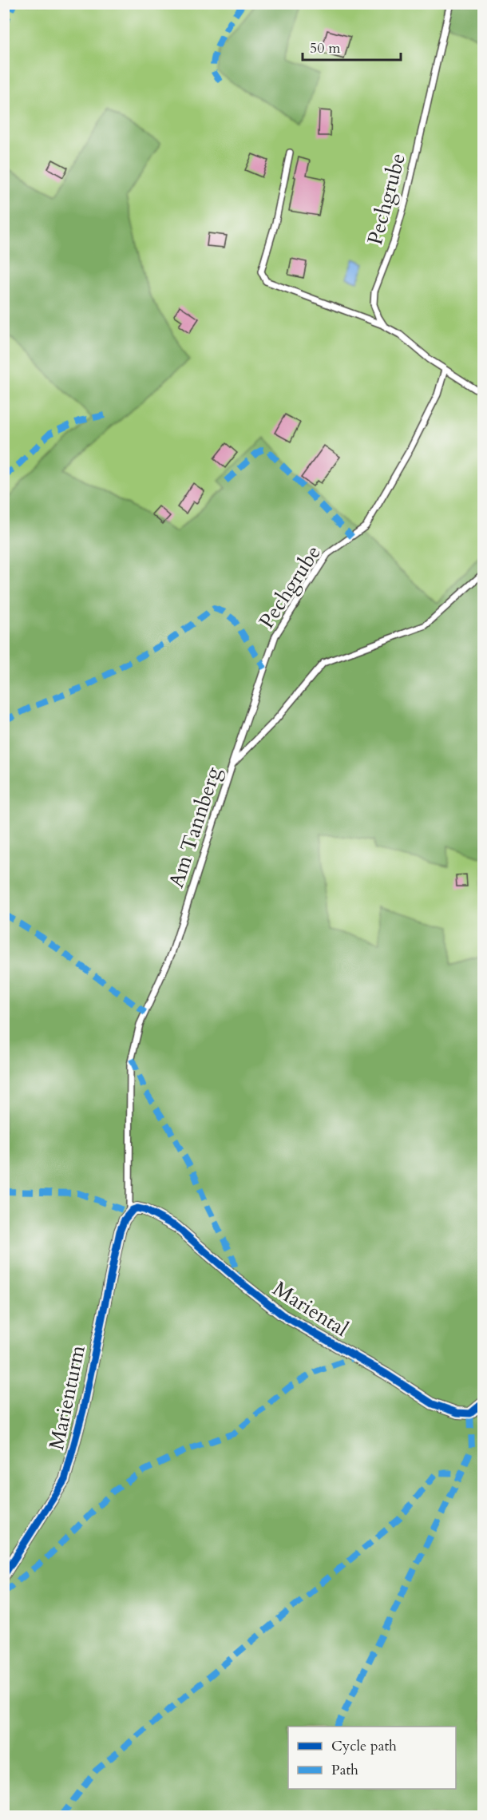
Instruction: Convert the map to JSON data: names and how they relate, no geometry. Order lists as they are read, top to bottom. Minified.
{"streets":{"street":["Mariental","Marienturm"],"lane":["Pechgrube","Am Tannberg"]},"crossings":[["Pechgrube","Am Tannberg"],["Am Tannberg","Mariental"],["Am Tannberg","Marienturm"],["Mariental","Marienturm"]],"legend":["Cycle path","Path"],"scale_bar":"50 m"}
